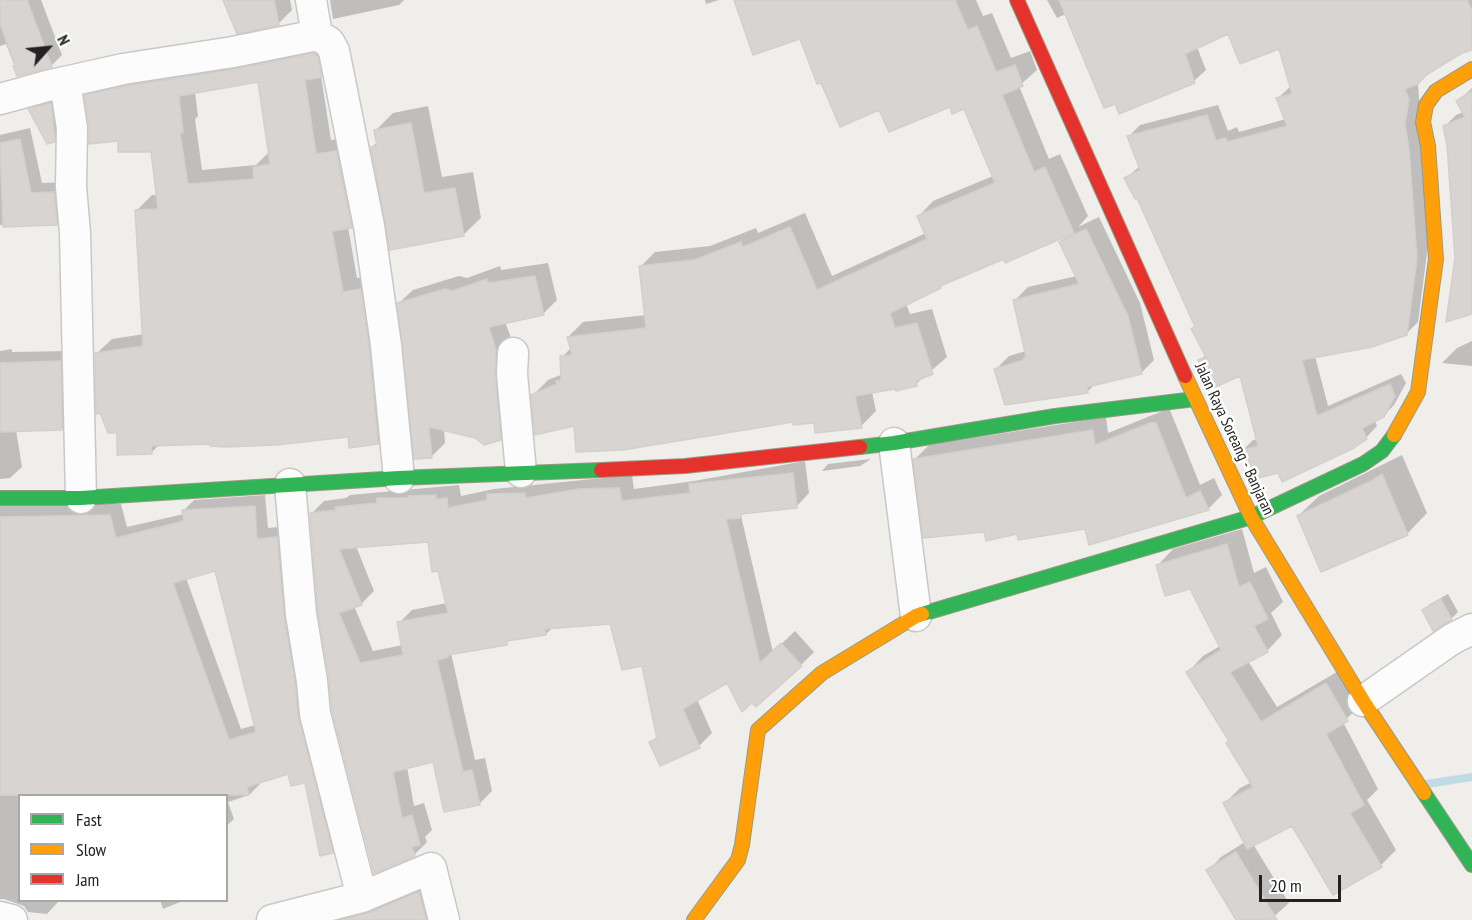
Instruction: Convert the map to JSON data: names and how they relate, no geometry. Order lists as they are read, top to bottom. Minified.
{"streets":{"street":["Jalan Raya Soreang - Banjaran"]},"legend":["Fast","Slow","Jam"],"scale_bar":"20 m","north":"top right"}
